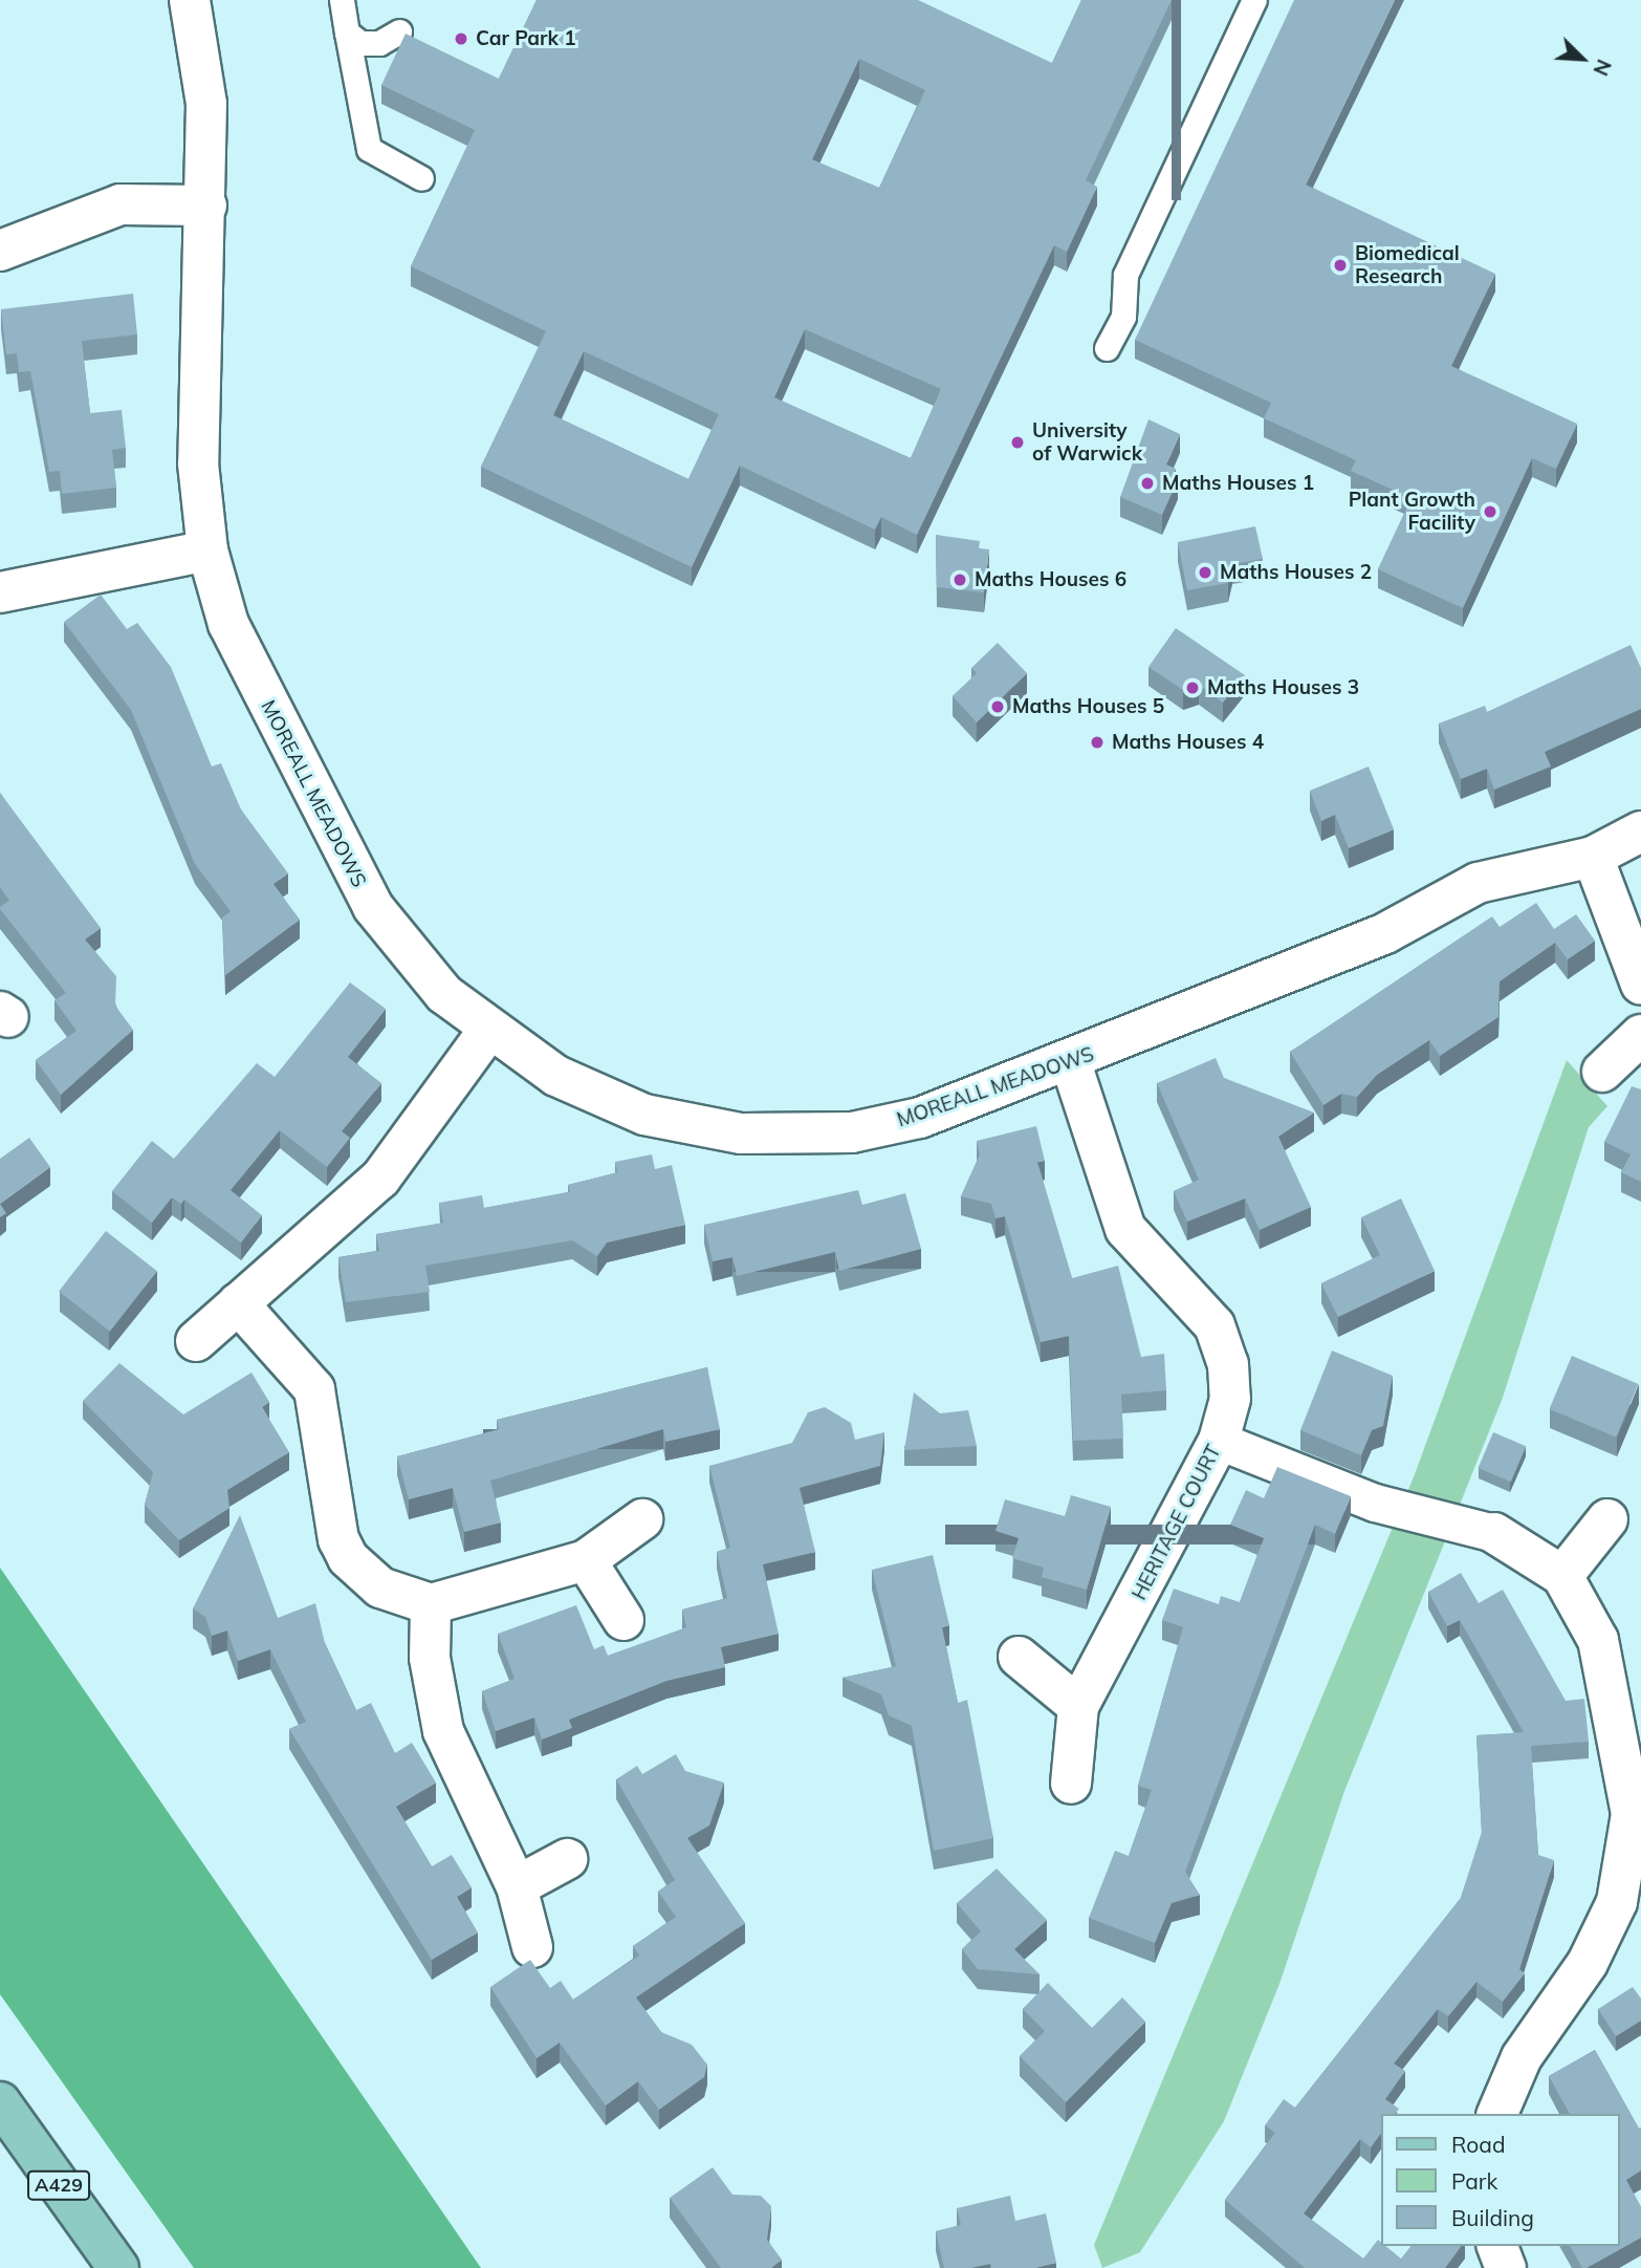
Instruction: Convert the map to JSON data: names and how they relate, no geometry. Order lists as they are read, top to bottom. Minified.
{"streets":{"main road":["A429"],"street":["MOREALL MEADOWS","HERITAGE COURT"]},"crossings":[["MOREALL MEADOWS","HERITAGE COURT"]],"places":["Car Park 1","Biomedical Research","University of Warwick","Maths Houses 1","Plant Growth Facility","Maths Houses 2","Maths Houses 6","Maths Houses 3","Maths Houses 5","Maths Houses 4"],"legend":["Road","Park","Building"],"north":"bottom right"}
